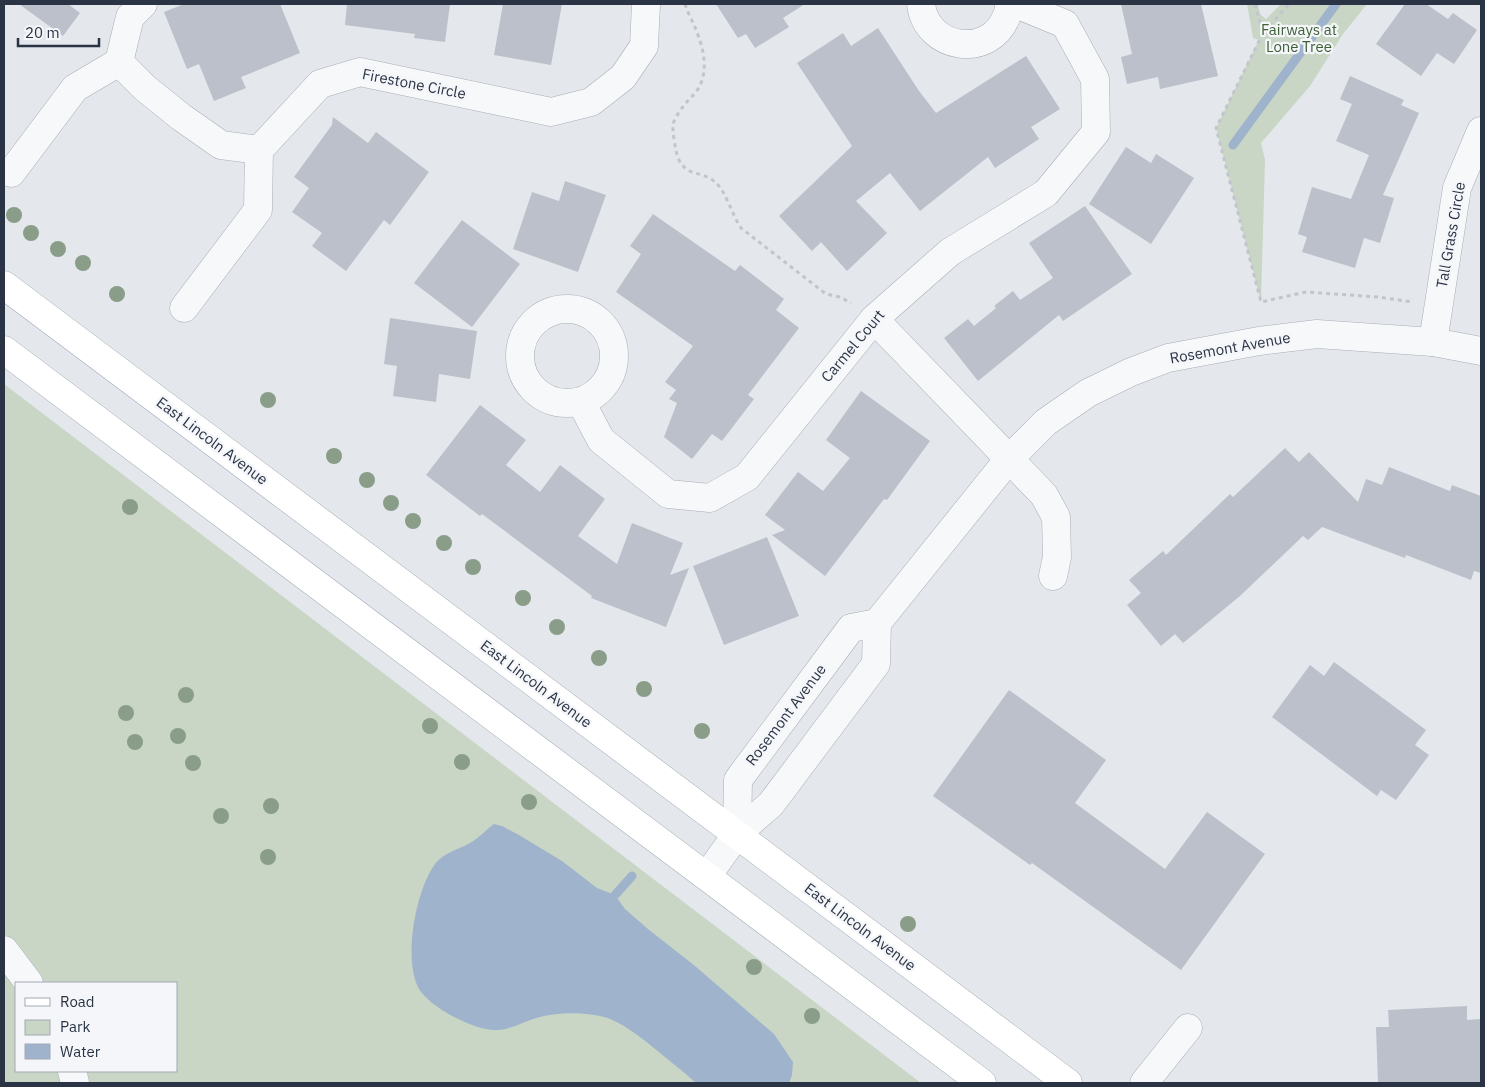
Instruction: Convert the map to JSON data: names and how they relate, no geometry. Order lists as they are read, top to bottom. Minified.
{"streets":{"main road":["East Lincoln Avenue"],"street":["Firestone Circle","Tall Grass Circle","Carmel Court","Rosemont Avenue"]},"crossings":[["Tall Grass Circle","Rosemont Avenue"],["Rosemont Avenue","East Lincoln Avenue"]],"parks":["Fairways at Lone Tree"],"legend":["Road","Park","Water"],"scale_bar":"20 m"}
